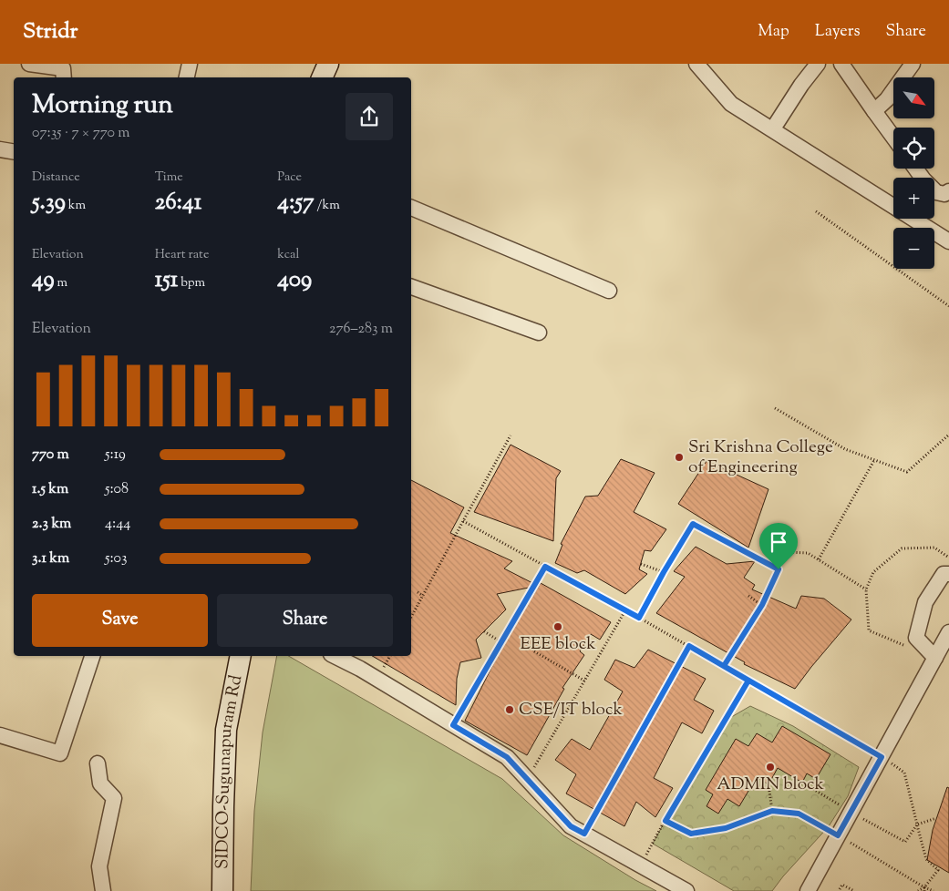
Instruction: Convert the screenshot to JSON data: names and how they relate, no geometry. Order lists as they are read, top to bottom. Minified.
{"streets":{"street":["SIDCO-Sugunapuram Rd"]},"places":["Sri Krishna College of Engineering","EEE block","CSE/IT block","ADMIN block"],"north":"bottom right","page":{"header":"Stridr","nav":["Map","Layers","Share"],"map_buttons":["+","−"],"heading":["Morning run","07:35 · 7 × 770 m"],"stats":[["Distance","5.39 km"],["Time","26:41"],["Pace","4:57 /km"],["Elevation","49 m"],["Heart rate","151 bpm"],["kcal","409"]],"chart":["Elevation","276–283 m"],"list":[{"name":"770 m","note":"5:19"},{"name":"1.5 km","note":"5:08"},{"name":"2.3 km","note":"4:44"},{"name":"3.1 km","note":"5:03"}],"buttons":["Save","Share"]}}
